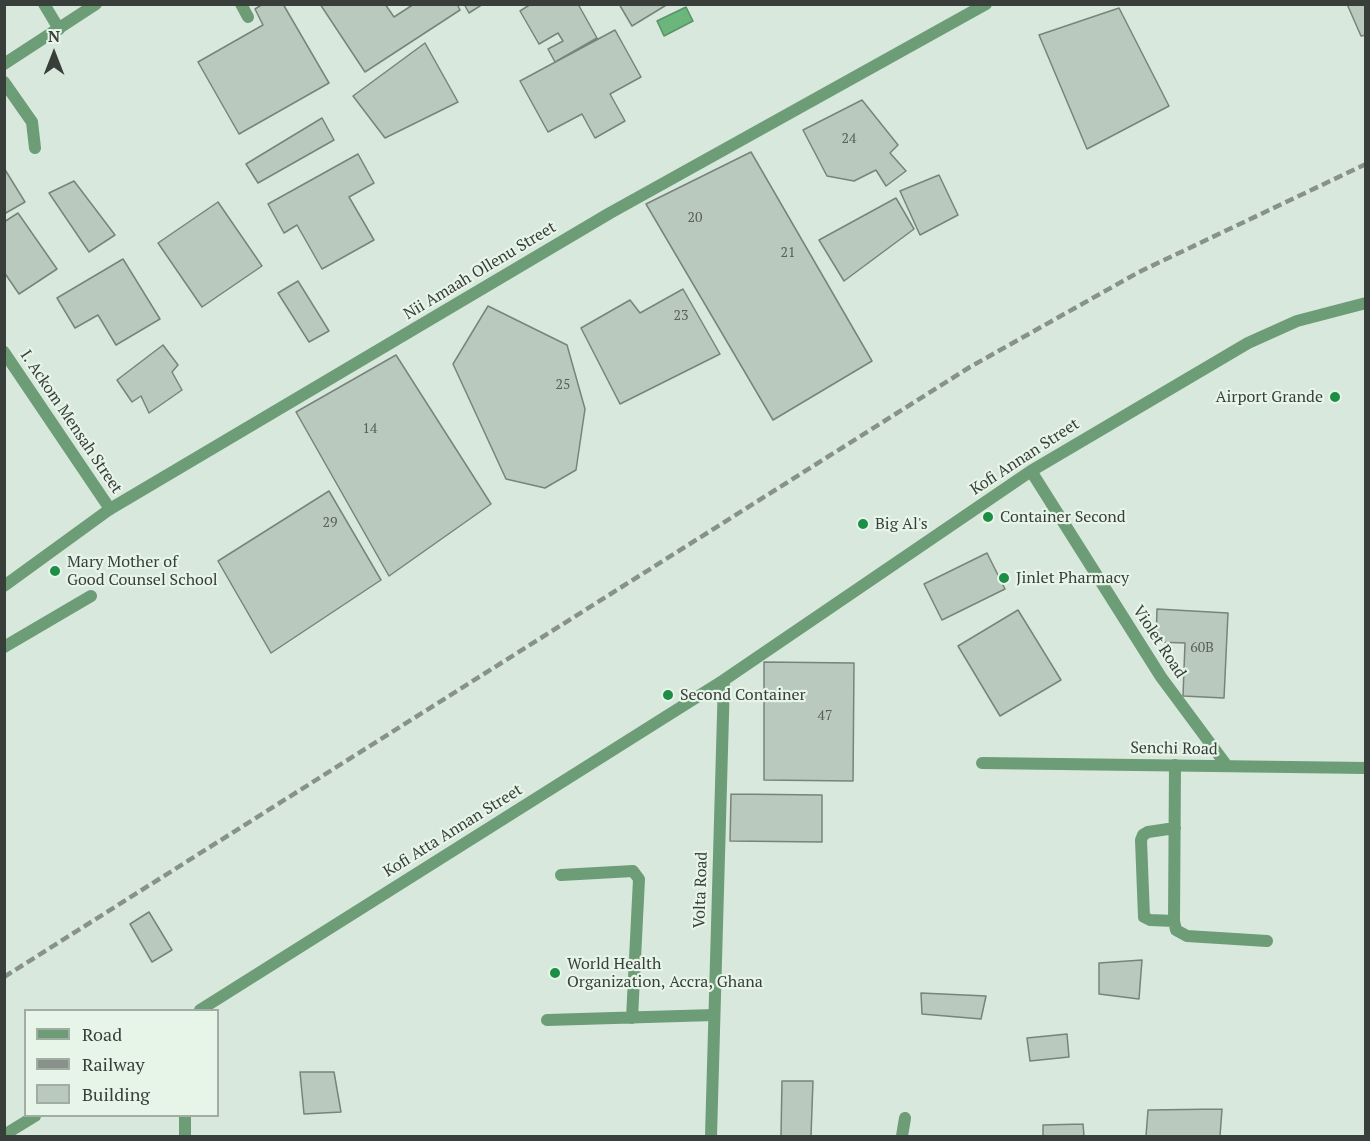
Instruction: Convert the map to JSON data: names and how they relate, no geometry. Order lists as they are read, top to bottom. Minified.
{"streets":{"street":["Nii Amaah Ollenu Street","I. Ackom Mensah Street","Kofi Annan Street","Violet Road","Senchi Road","Kofi Atta Annan Street","Volta Road"]},"crossings":[["Nii Amaah Ollenu Street","I. Ackom Mensah Street"],["Kofi Annan Street","Violet Road"],["Kofi Annan Street","Kofi Atta Annan Street"],["Kofi Annan Street","Volta Road"],["Violet Road","Senchi Road"],["Kofi Atta Annan Street","Volta Road"]],"places":["Airport Grande","Container Second","Big Al's","Mary Mother of Good Counsel School","Jinlet Pharmacy","Second Container","World Health Organization, Accra, Ghana"],"house_numbers":["24","20","21","23","25","14","29","60B","47"],"legend":["Road","Railway","Building"],"north":"top"}
